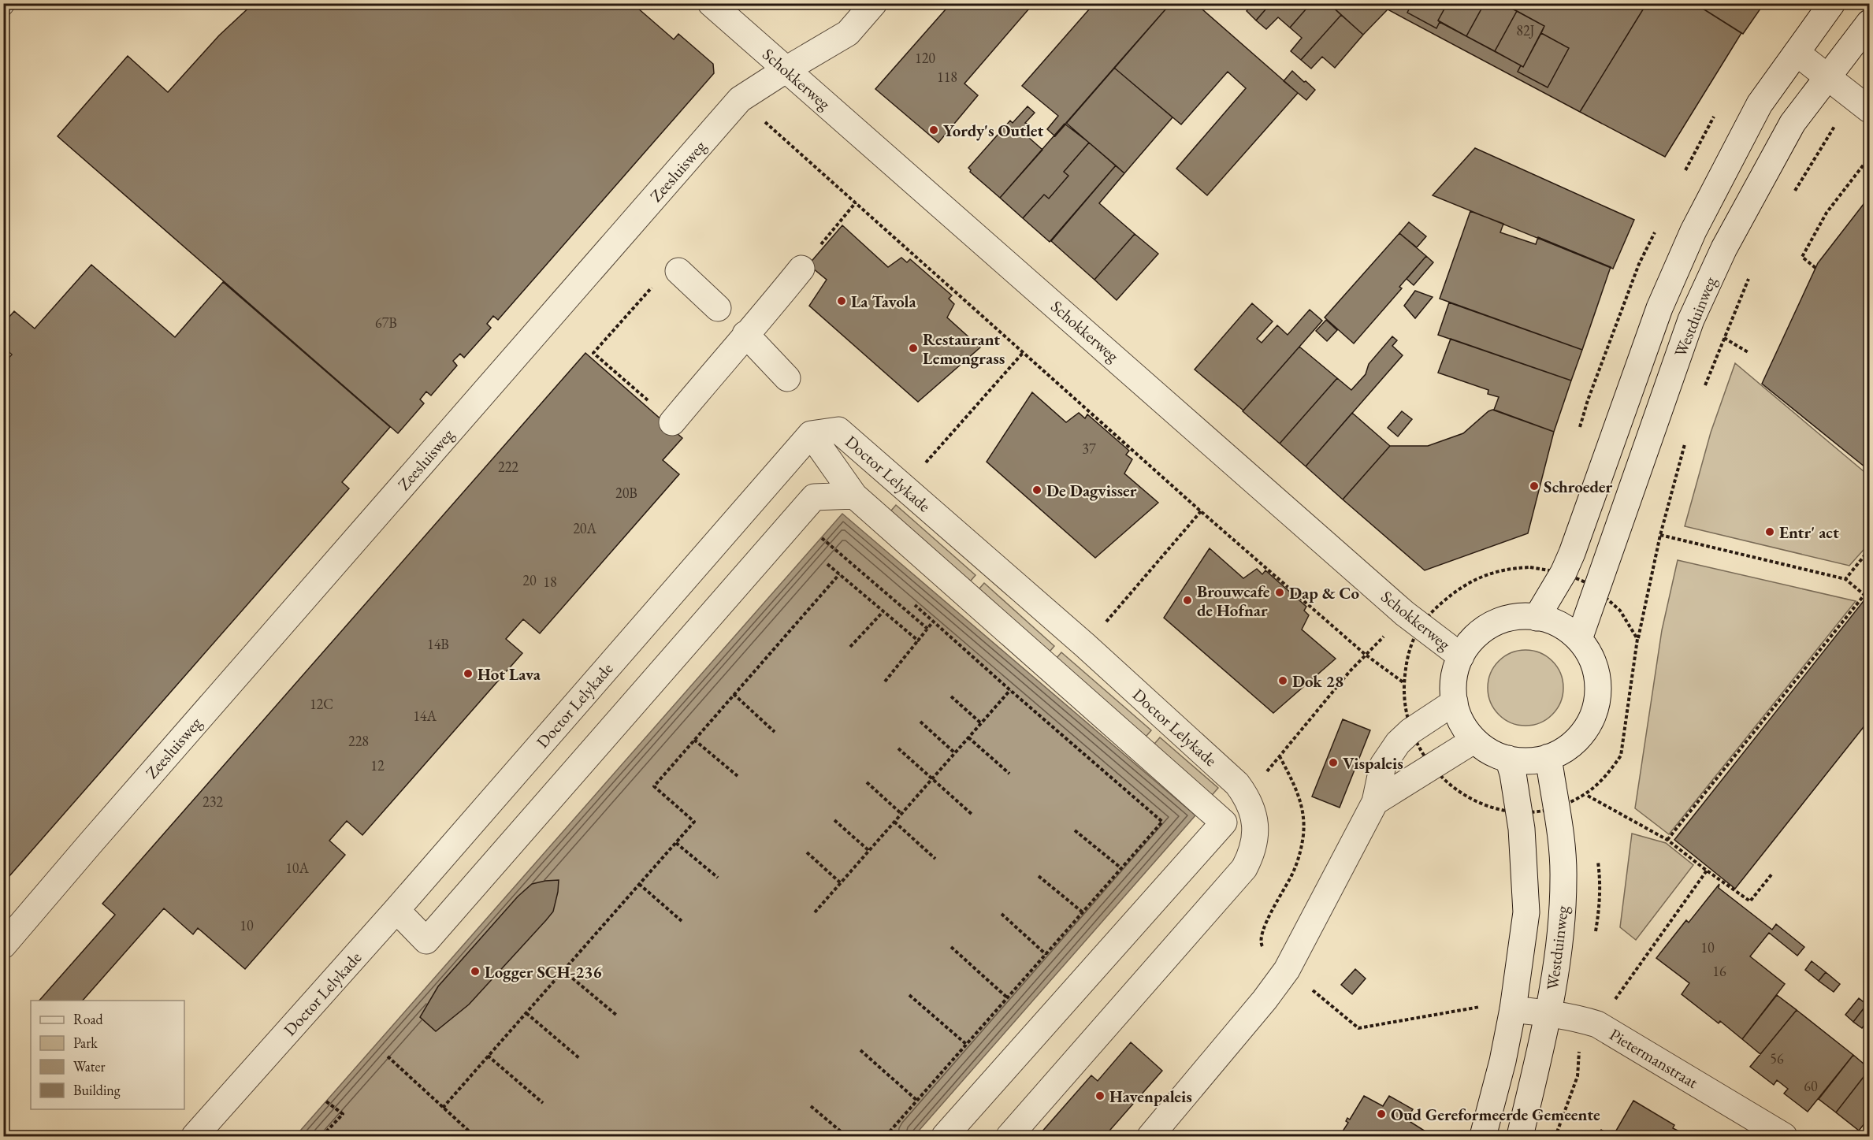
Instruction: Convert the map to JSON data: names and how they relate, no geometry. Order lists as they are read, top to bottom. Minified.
{"streets":{"street":["Schokkerweg","Zeesluisweg","Westduinweg","Doctor Lelykade","Pietermanstraat"]},"crossings":[["Schokkerweg","Zeesluisweg"],["Schokkerweg","Westduinweg"],["Westduinweg","Pietermanstraat"]],"places":["Yordy's Outlet","La Tavola","Restaurant Lemongrass","Schroeder","De Dagvisser","Entr' act","Dap & Co","Brouwcafe de Hofnar","Hot Lava","Dok 28","Vispaleis","Logger SCH-236","Havenpaleis","Oud Gereformeerde Gemeente"],"house_numbers":["82J","120","118","67B","37","222","20B","20A","20","18","14B","12C","14A","228","12","232","10A","10","10","16","56","60"],"legend":["Road","Park","Water","Building"]}
